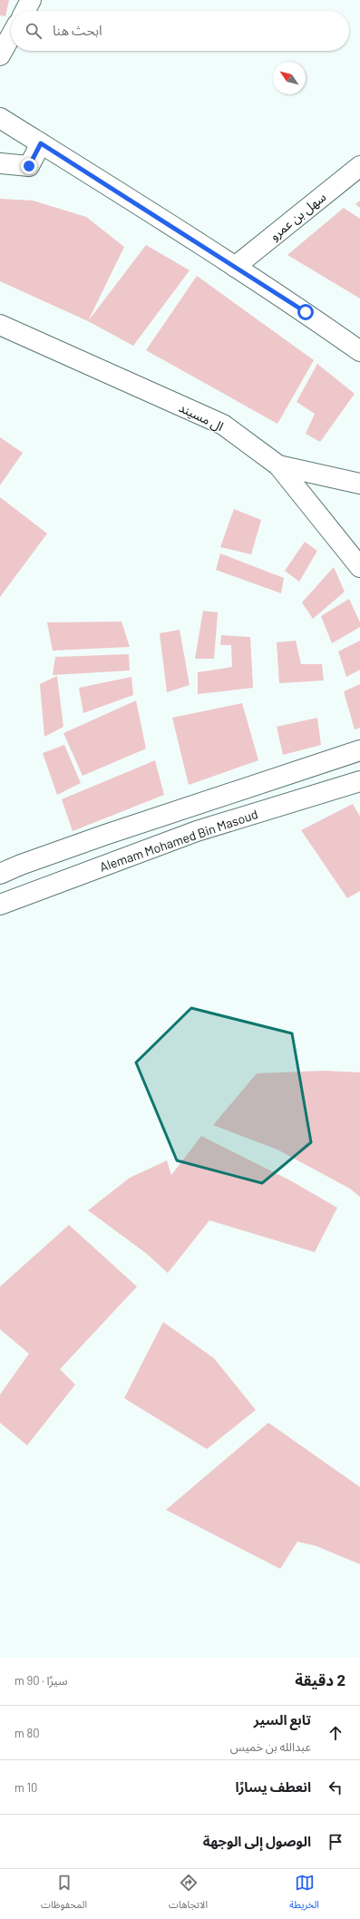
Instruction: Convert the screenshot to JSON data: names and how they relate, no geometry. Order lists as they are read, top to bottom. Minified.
{"streets":{"street":["سهل بن عمرو","ال مسيند","Alemam Mohamed Bin Masoud"]},"north":"top left","page":{"search":"ابحث هنا","heading":["2 دقيقة","سيرًا · 90 m"],"list":[["تابع السير","عبدالله بن خميس","80 m"],["انعطف يسارًا","10 m"],"الوصول إلى الوجهة"],"nav":["الخريطة","الاتجاهات","المحفوظات"]}}
